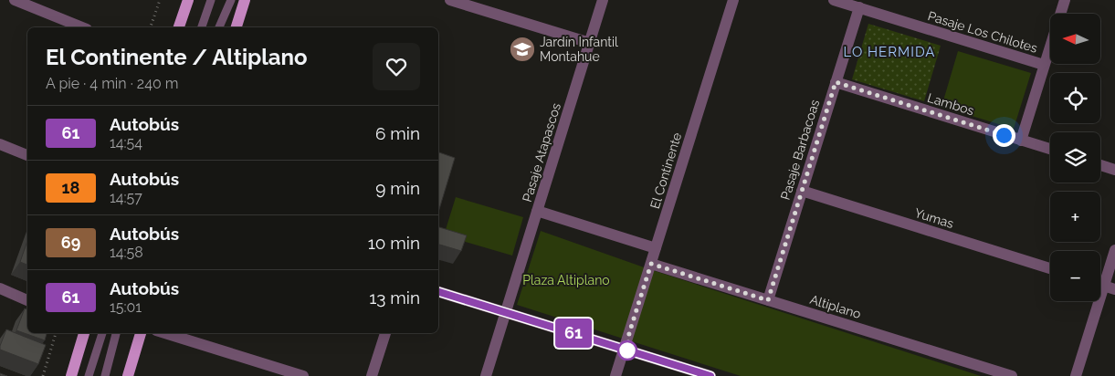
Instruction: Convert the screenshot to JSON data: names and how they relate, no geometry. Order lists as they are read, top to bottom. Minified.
{"streets":{"street":["Pasaje Los Chilotes","Lambos","Pasaje Barbacoas","Pasaje Atapascos","El Continente","Yumas","Altiplano"]},"crossings":[["Pasaje Los Chilotes","Pasaje Barbacoas"],["Lambos","Pasaje Barbacoas"],["Pasaje Barbacoas","Yumas"],["Pasaje Barbacoas","Altiplano"],["El Continente","Altiplano"]],"districts":["LO HERMIDA"],"parks":["Plaza Altiplano"],"places":{"school or university":["Jardín Infantil Montahue"]},"lines":["bus line 61"],"north":"left","page":{"on_map":"61","map_buttons":["+","−"],"heading":["El Continente / Altiplano","A pie · 4 min · 240 m"],"list":[{"mark":"61","name":"Autobús","note":"14:54","value":"6 min"},{"mark":"18","name":"Autobús","note":"14:57","value":"9 min"},{"mark":"69","name":"Autobús","note":"14:58","value":"10 min"},{"mark":"61","name":"Autobús","note":"15:01","value":"13 min"}]}}
